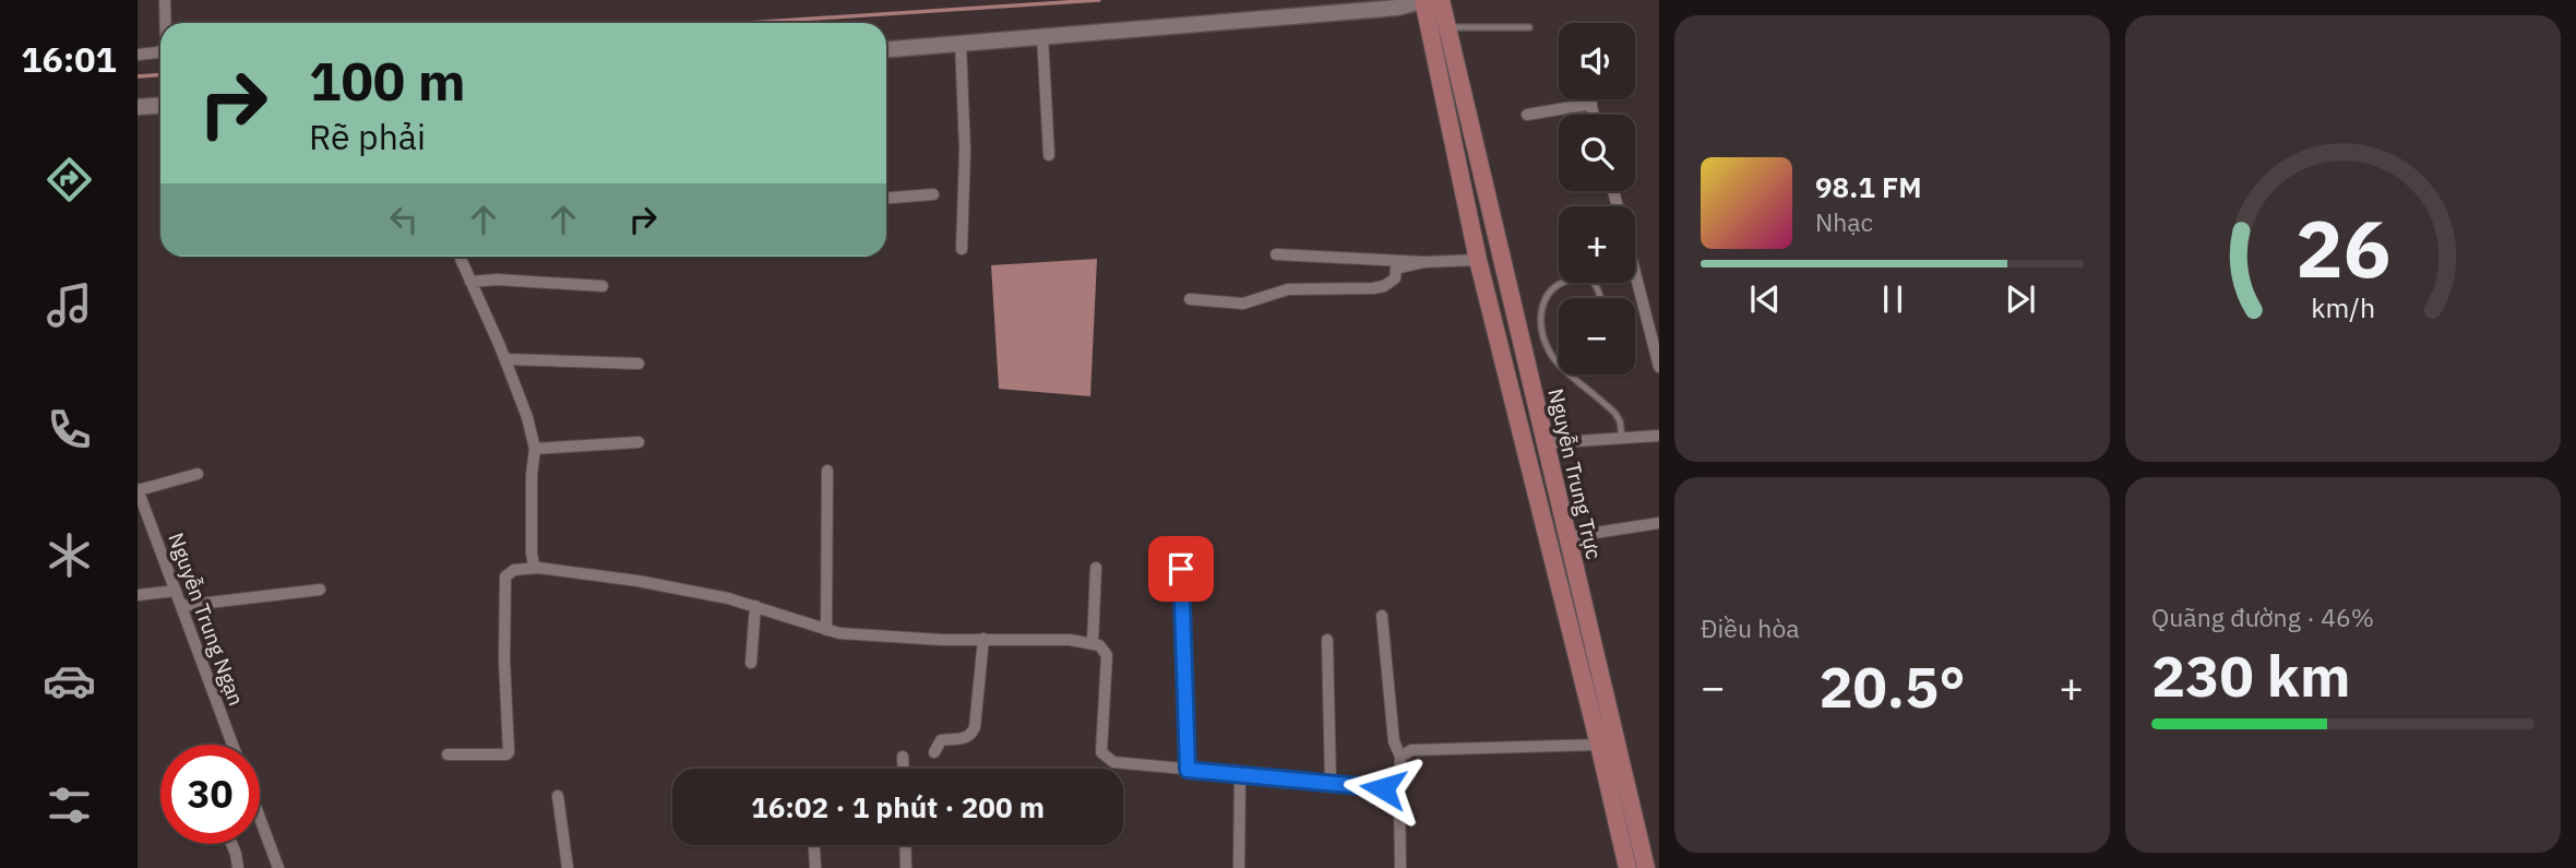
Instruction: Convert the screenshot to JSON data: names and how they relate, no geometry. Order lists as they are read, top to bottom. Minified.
{"streets":{"main road":["Nguyễn Trung Trực"],"street":["Nguyễn Trung Ngạn"]},"page":{"tabs":"16:01","map_buttons":["+","−"],"turn":["100 m","Rẽ phải"],"song":["98.1 FM","Nhạc"],"tile":["Điều hòa",["Quãng đường · 46%","230 km"]],"heat":["−","20.5°","+"],"limit":"30","trip":"16:02 · 1 phút · 200 m","gauge":["26","km/h"]}}
